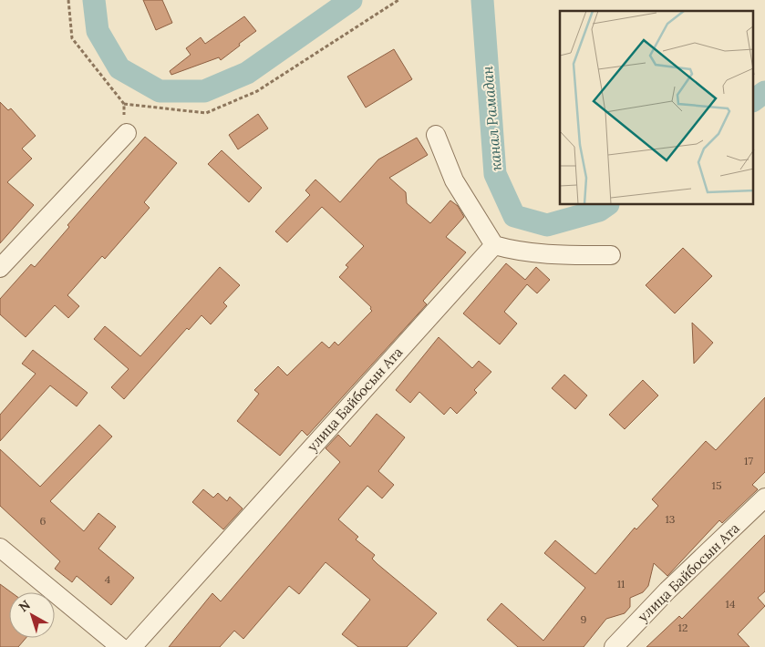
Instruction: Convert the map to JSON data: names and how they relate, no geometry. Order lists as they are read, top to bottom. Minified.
{"streets":{"street":["улица Байбосын Ата"]},"water":["канал Рамадан"],"house_numbers":["17","15","13","6","4","11","14","9","12"],"north":"top left"}
